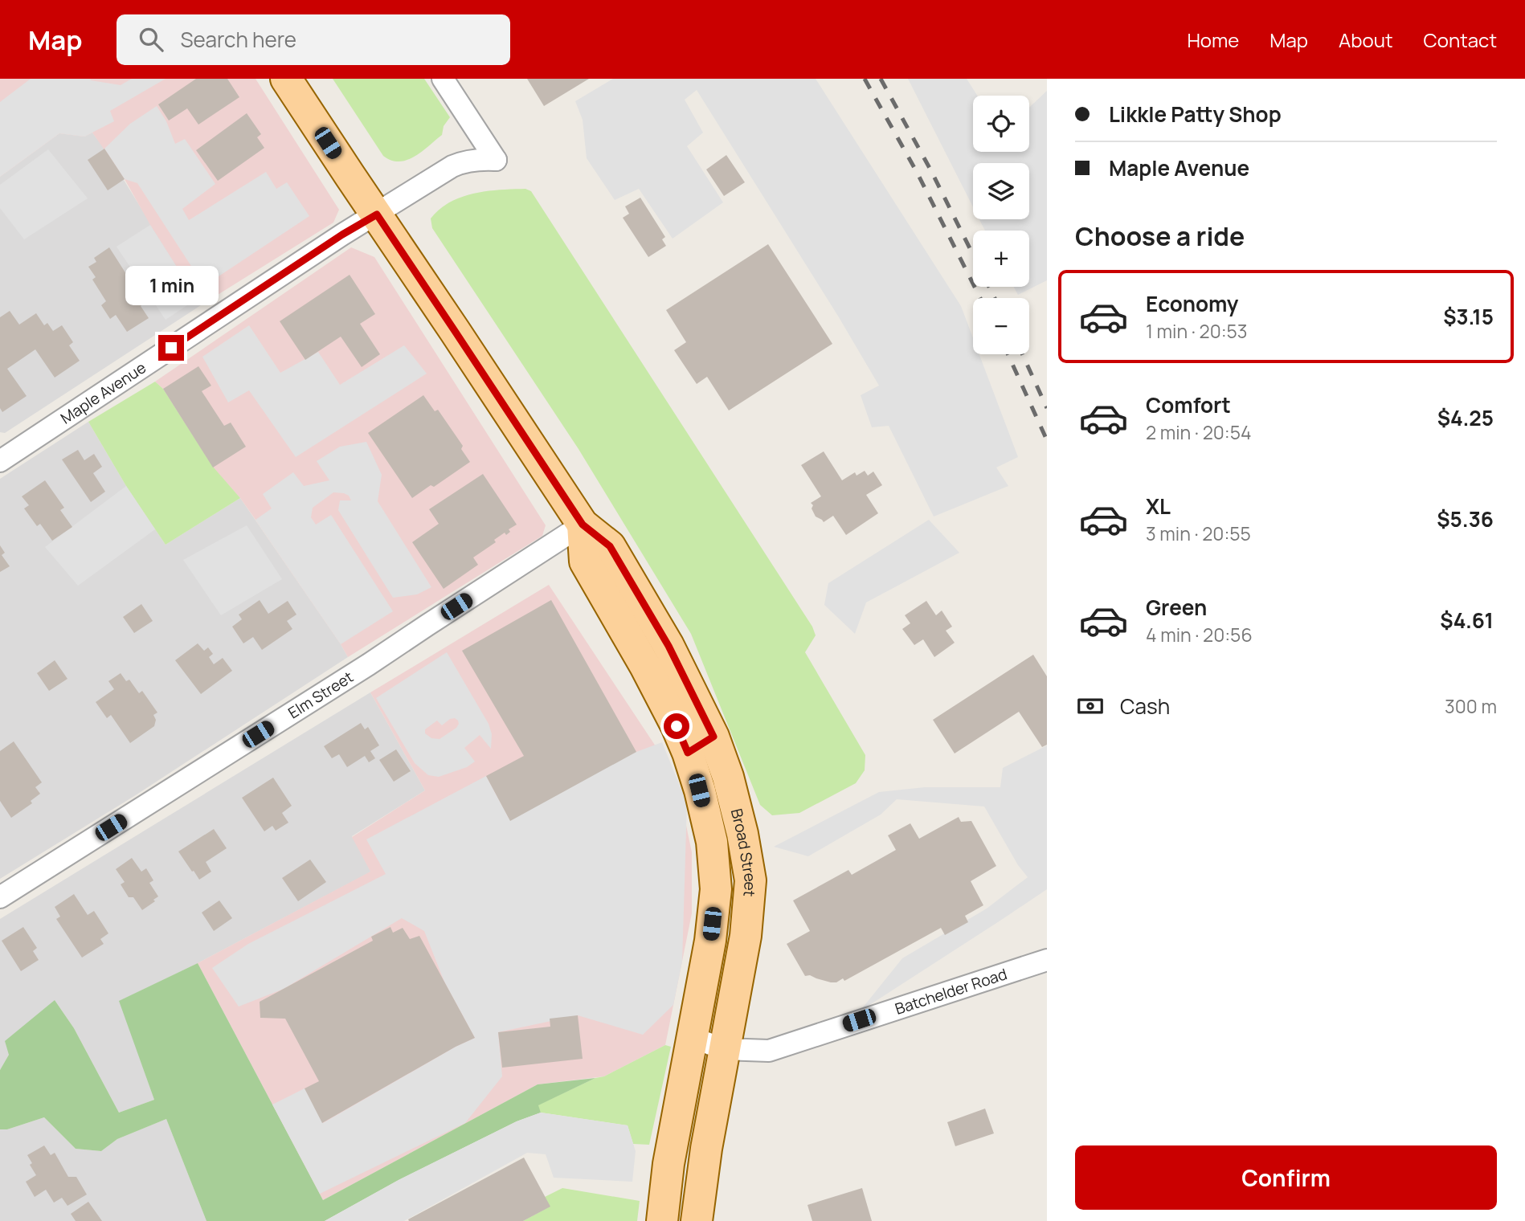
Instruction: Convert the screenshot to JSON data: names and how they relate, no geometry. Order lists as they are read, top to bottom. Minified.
{"streets":{"main road":["Broad Street"],"street":["Maple Avenue","Elm Street","Batchelder Road"]},"crossings":[["Maple Avenue","Broad Street"],["Elm Street","Broad Street"],["Broad Street","Batchelder Road"]],"page":{"header":"Map","search":"Search here","nav":["Home","Map","About","Contact"],"banner":["Likkle Patty Shop","Maple Avenue"],"map_buttons":["+","−"],"heading":"Choose a ride","bubble":"1 min","list":[{"name":"Economy","note":"1 min · 20:53","value":"$3.15"},{"name":"Comfort","note":"2 min · 20:54","value":"$4.25"},{"name":"XL","note":"3 min · 20:55","value":"$5.36"},{"name":"Green","note":"4 min · 20:56","value":"$4.61"}],"pay":["Cash","300 m"],"buttons":"Confirm"}}
